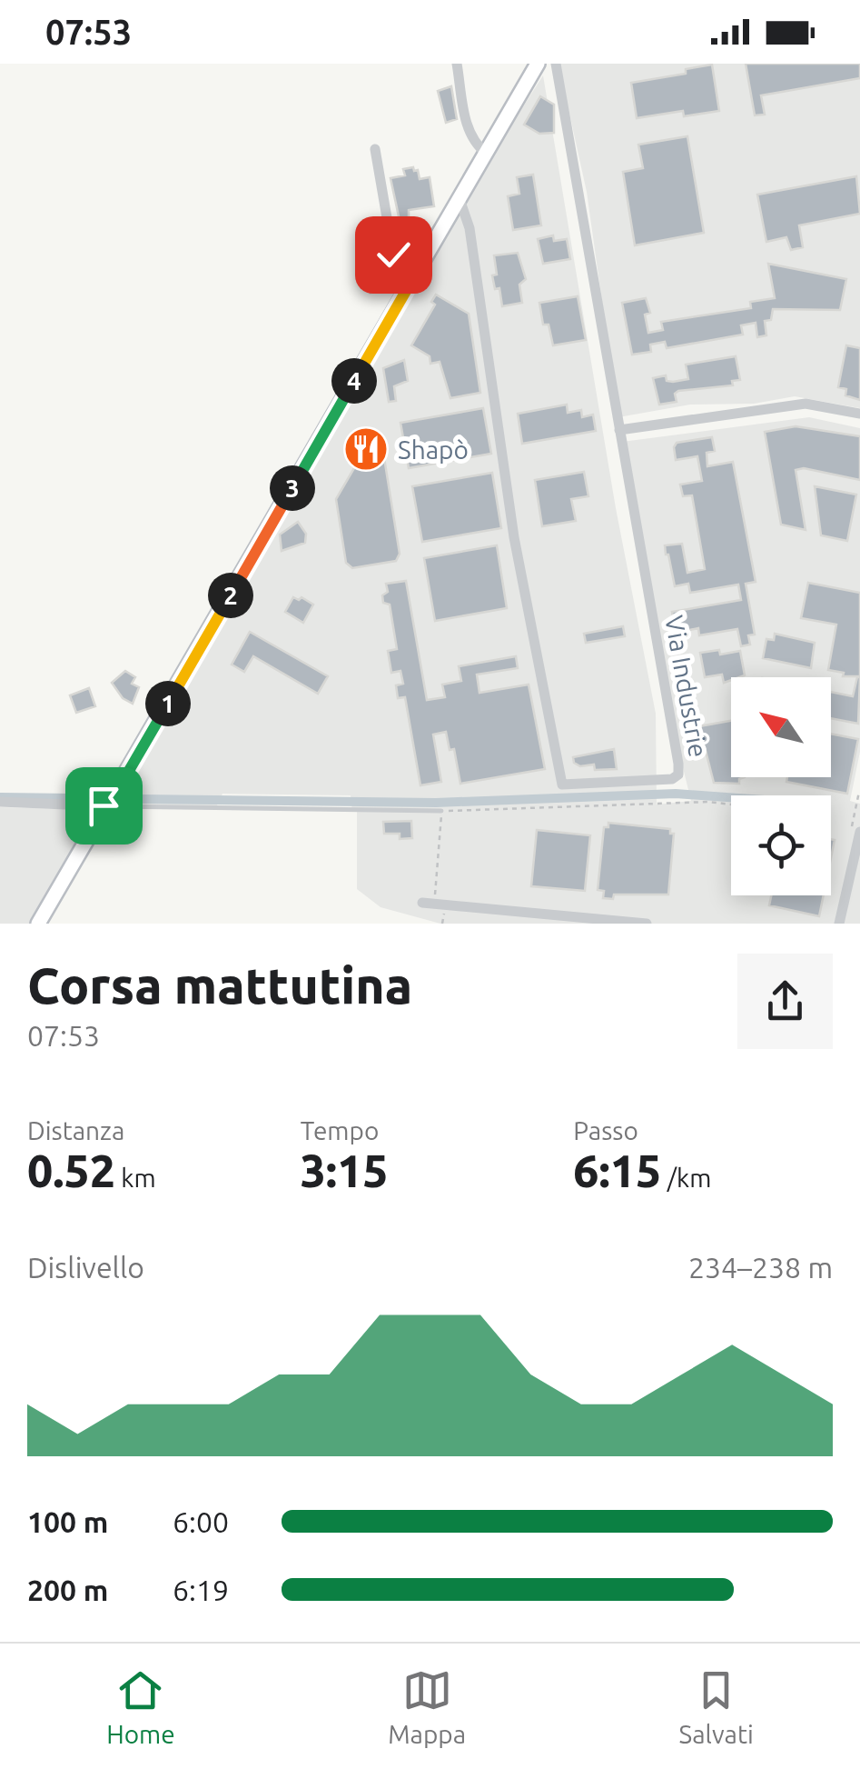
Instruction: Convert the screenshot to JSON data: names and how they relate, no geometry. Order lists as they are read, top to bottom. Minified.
{"streets":{"street":["Via Industrie"]},"places":{"restaurant":["Shapò"]},"north":"top left","page":{"status":"07:53","pins":["4","3","2","1"],"heading":["Corsa mattutina","07:53"],"stats":[["Distanza","0.52 km"],["Tempo","3:15"],["Passo","6:15 /km"]],"chart":["Dislivello","234–238 m"],"list":[{"name":"100 m","note":"6:00"},{"name":"200 m","note":"6:19"}],"tabs":["Home","Mappa","Salvati"]}}
